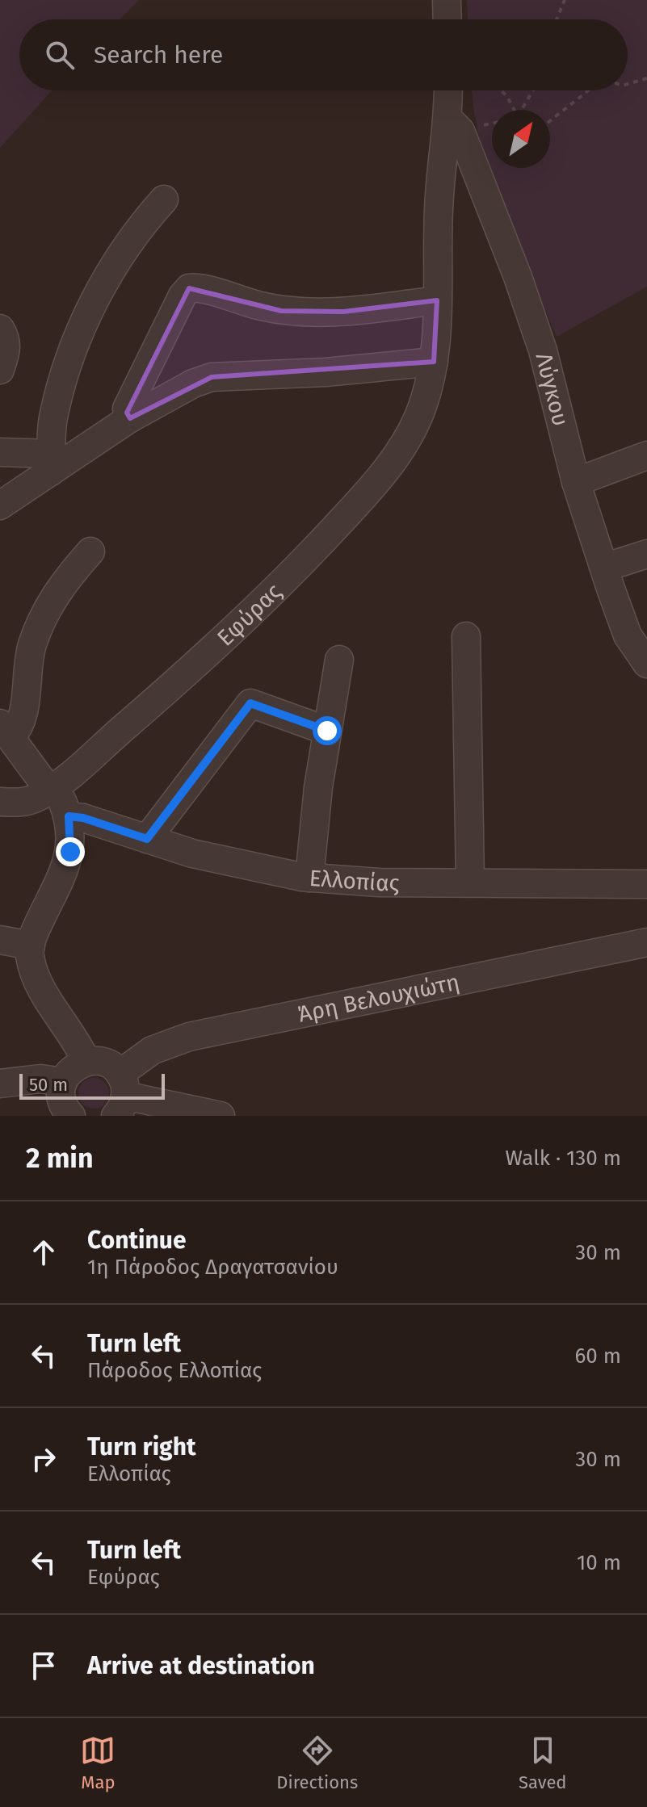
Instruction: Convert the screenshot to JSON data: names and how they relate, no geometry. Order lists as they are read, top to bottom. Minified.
{"streets":{"street":["Λύγκου","Εφύρας","Ελλοπίας","Άρη Βελουχιώτη"]},"crossings":[["Λύγκου","Εφύρας"]],"scale_bar":"50 m","north":"top right","page":{"search":"Search here","scale":"50 m","heading":["2 min","Walk · 130 m"],"list":[["Continue","1η Πάροδος Δραγατσανίου","30 m"],["Turn left","Πάροδος Ελλοπίας","60 m"],["Turn right","Ελλοπίας","30 m"],["Turn left","Εφύρας","10 m"],"Arrive at destination"],"nav":["Map","Directions","Saved"]}}
